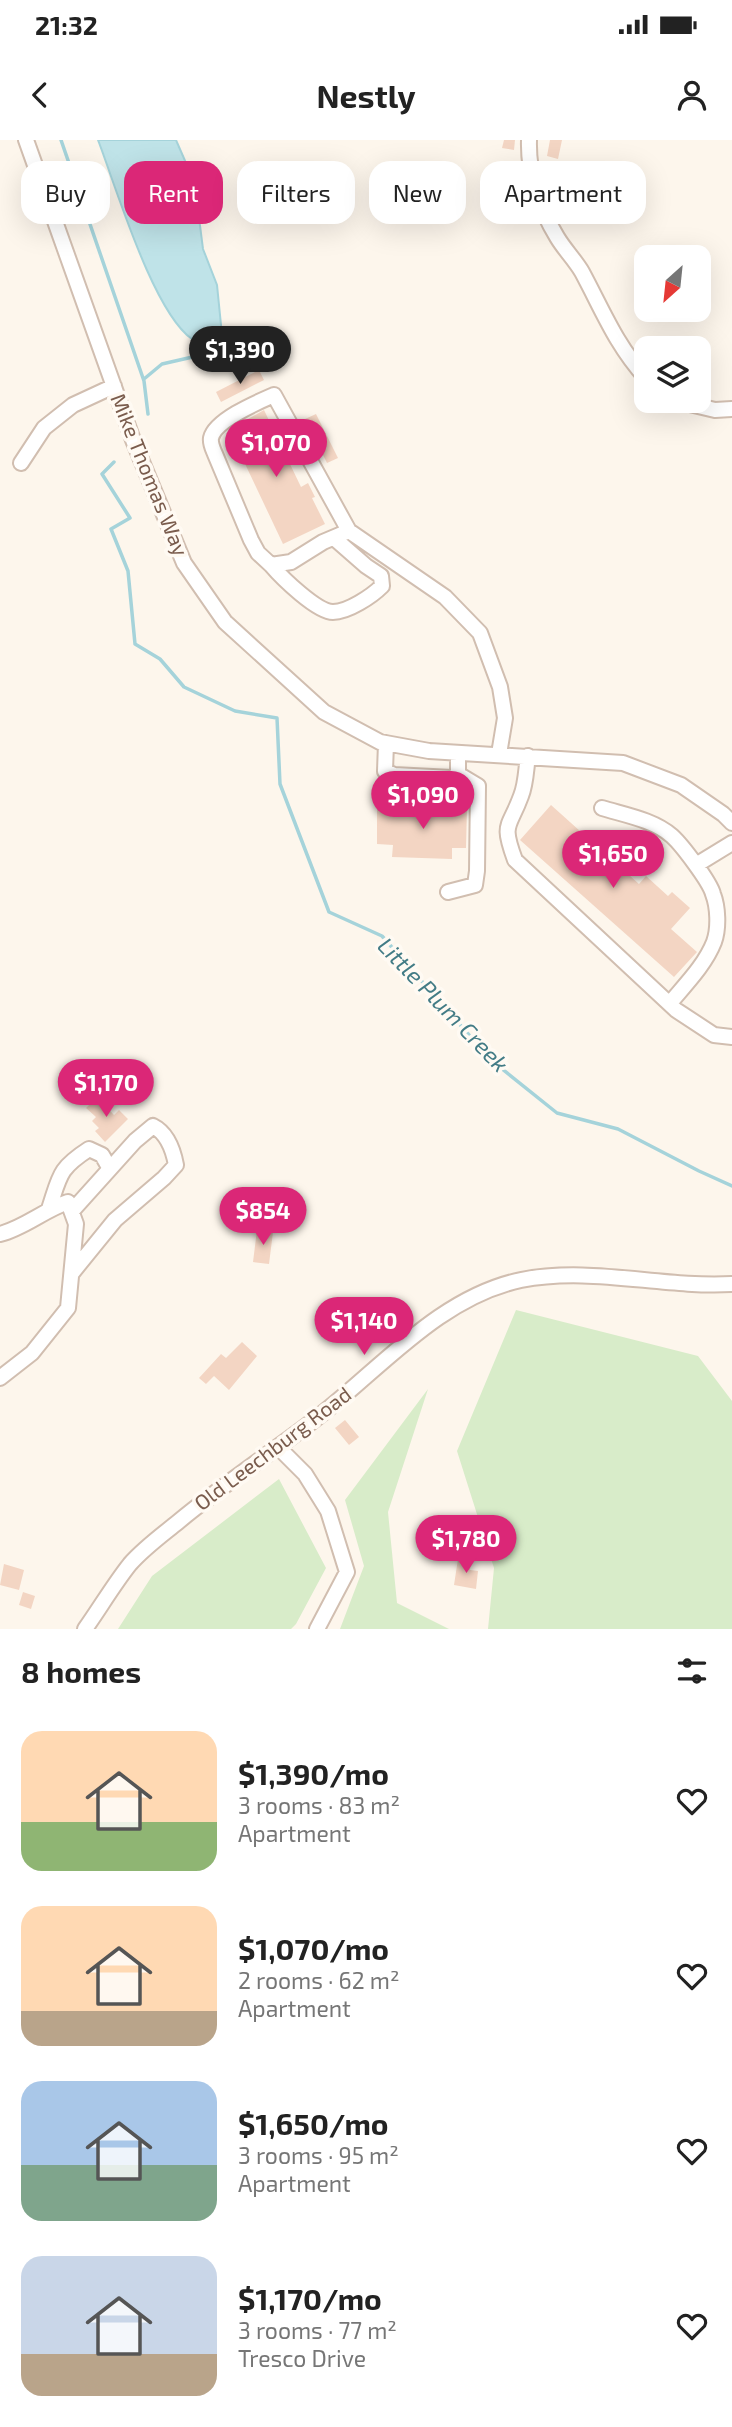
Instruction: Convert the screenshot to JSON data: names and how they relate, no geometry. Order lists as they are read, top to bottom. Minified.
{"streets":{"street":["Mike Thomas Way","Old Leechburg Road"]},"water":["Little Plum Creek"],"north":"bottom left","page":{"status":"21:32","header":"Nestly","chip":["Buy","Rent","Filters","New","Apartment"],"price":["$1,390","$1,070","$1,090","$1,650","$1,170","$854","$1,140","$1,780"],"heading":"8 homes","list":[{"name":"$1,390/mo","note":"3 rooms · 83 m² · Apartment"},{"name":"$1,070/mo","note":"2 rooms · 62 m² · Apartment"},{"name":"$1,650/mo","note":"3 rooms · 95 m² · Apartment"},{"name":"$1,170/mo","note":"3 rooms · 77 m² · Tresco Drive"}]}}
